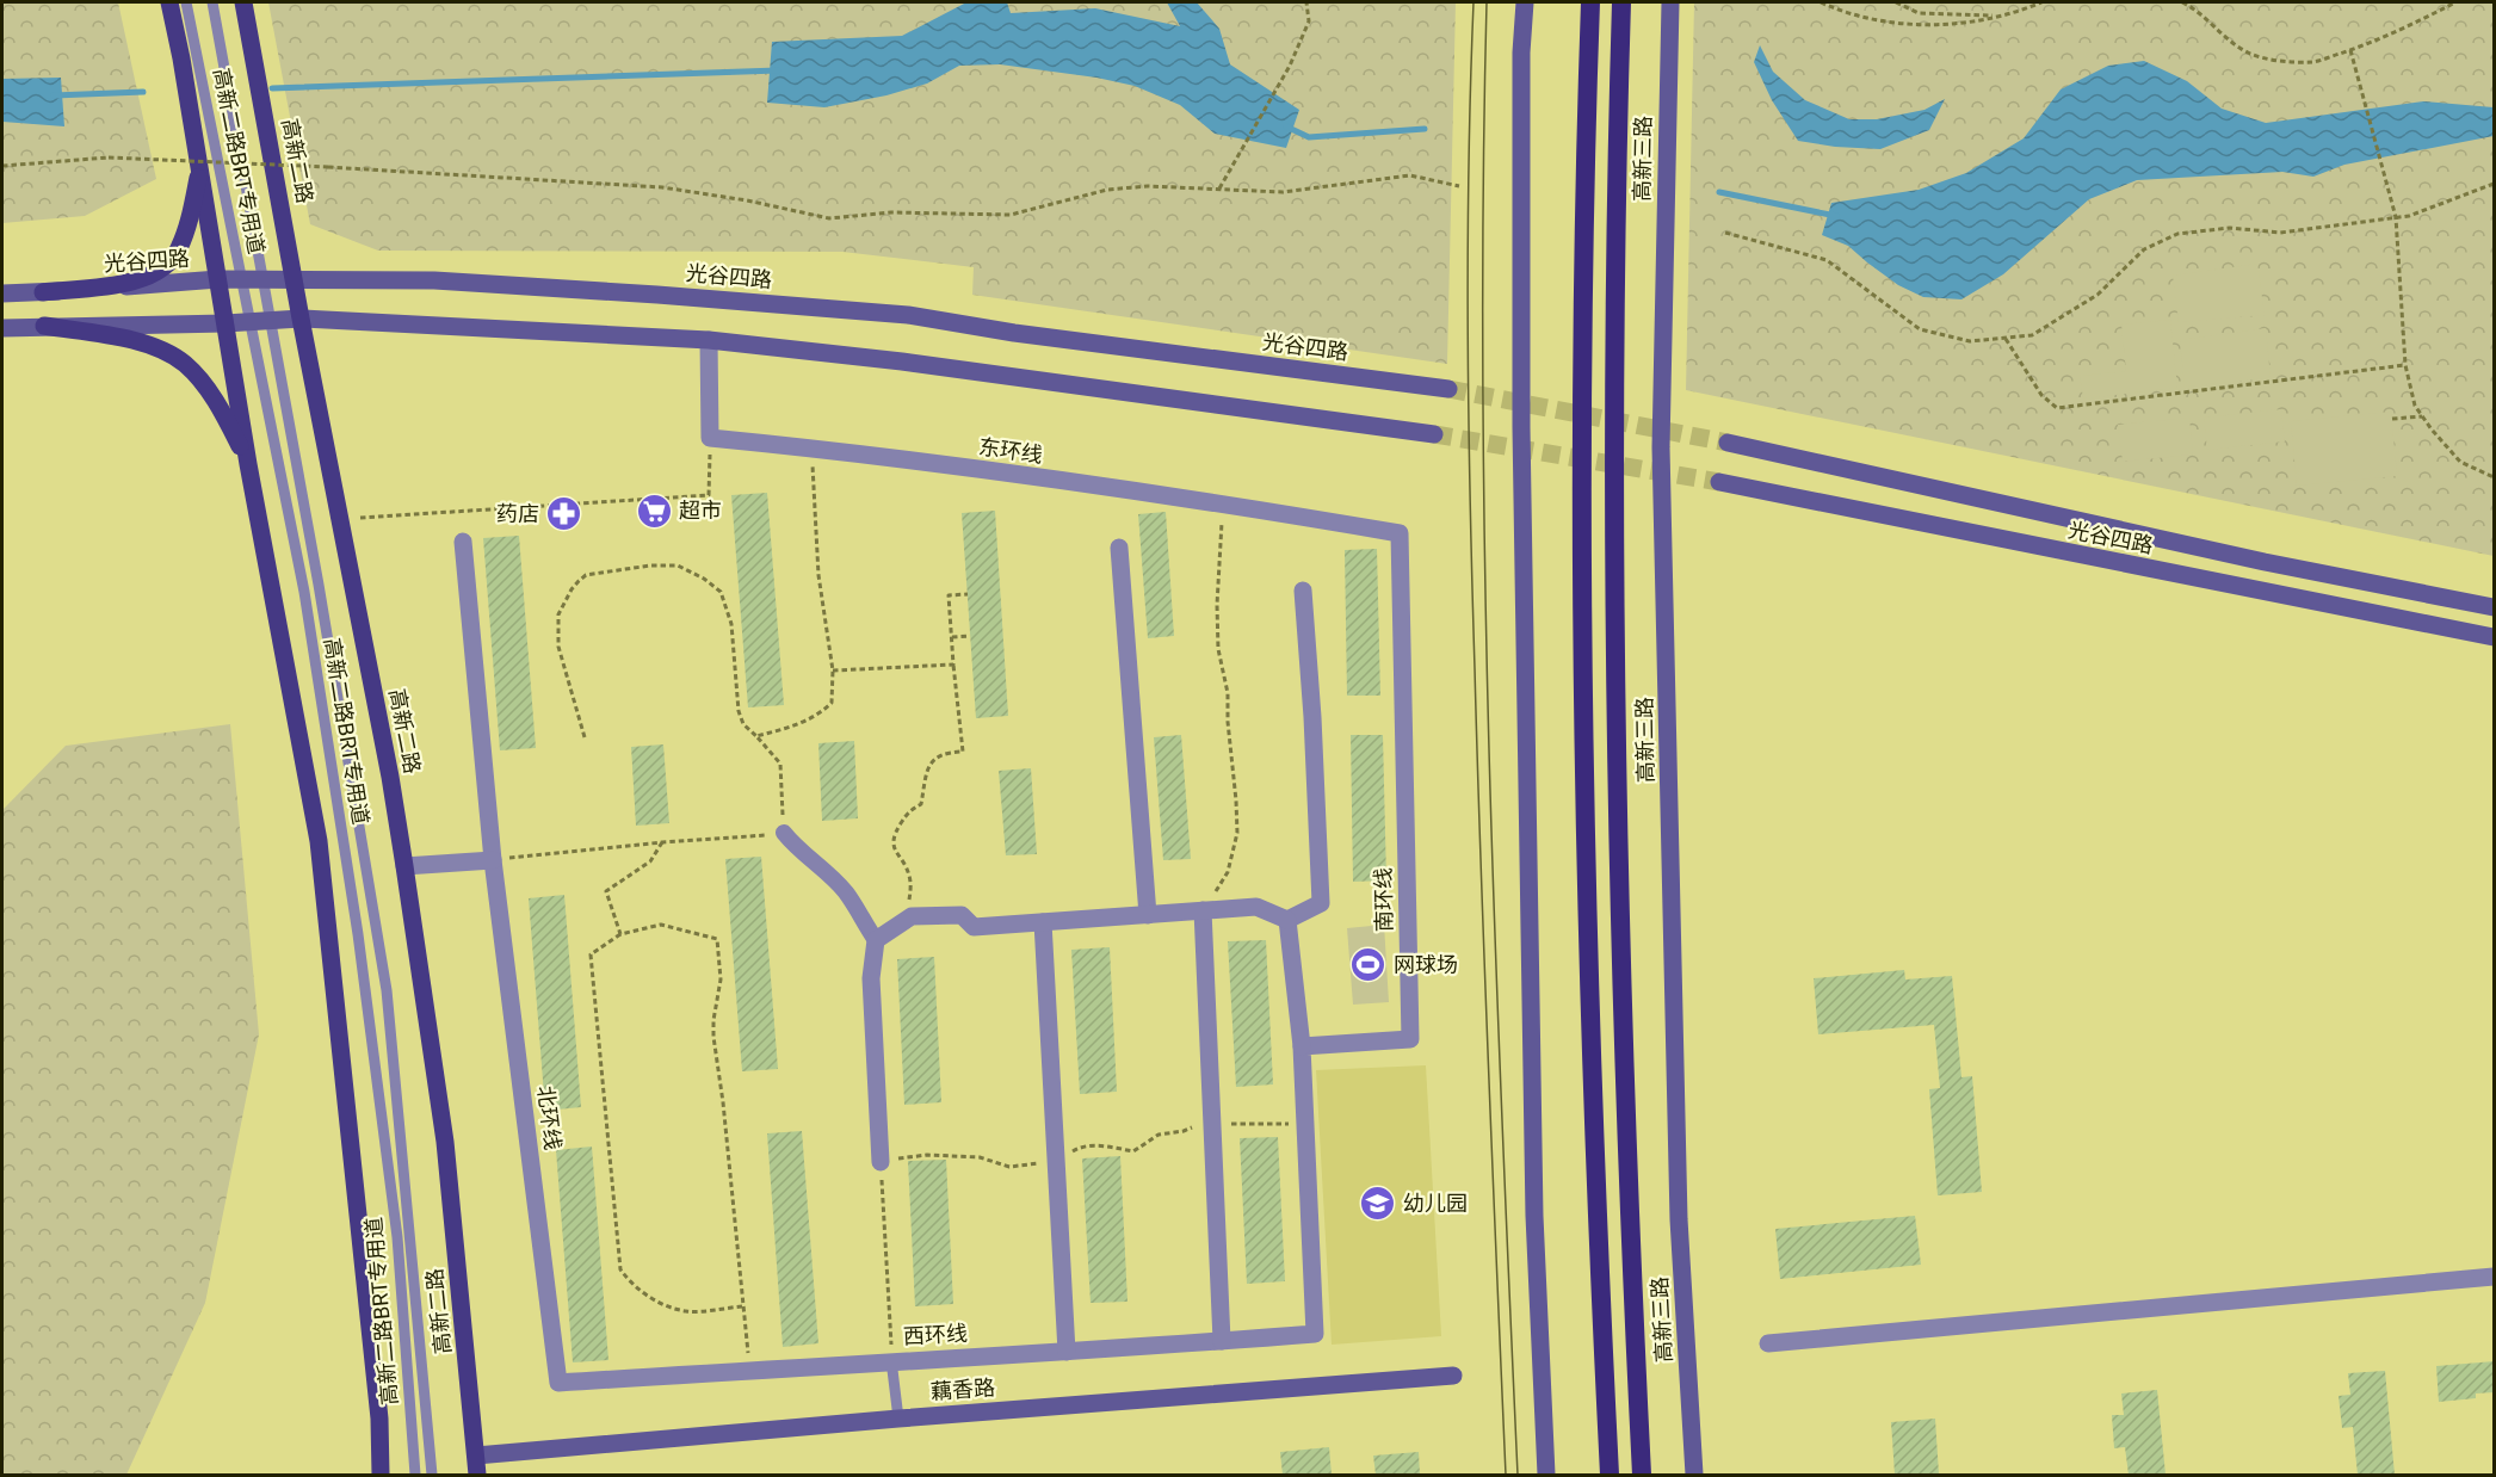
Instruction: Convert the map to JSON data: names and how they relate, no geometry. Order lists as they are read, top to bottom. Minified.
{"streets":{"highway":["高新三路"],"main road":["高新二路","光谷四路","藕香路"],"street":["东环线","南环线","北环线","西环线"],"lane":["高新二路BRT专用道"]},"crossings":[["高新二路BRT专用道","光谷四路"],["高新二路","光谷四路"],["高新二路","藕香路"],["东环线","南环线"],["北环线","西环线"]],"places":{"supermarket":["超市"],"pharmacy":["药店"],"sports":["网球场"],"school or university":["幼儿园"]}}
